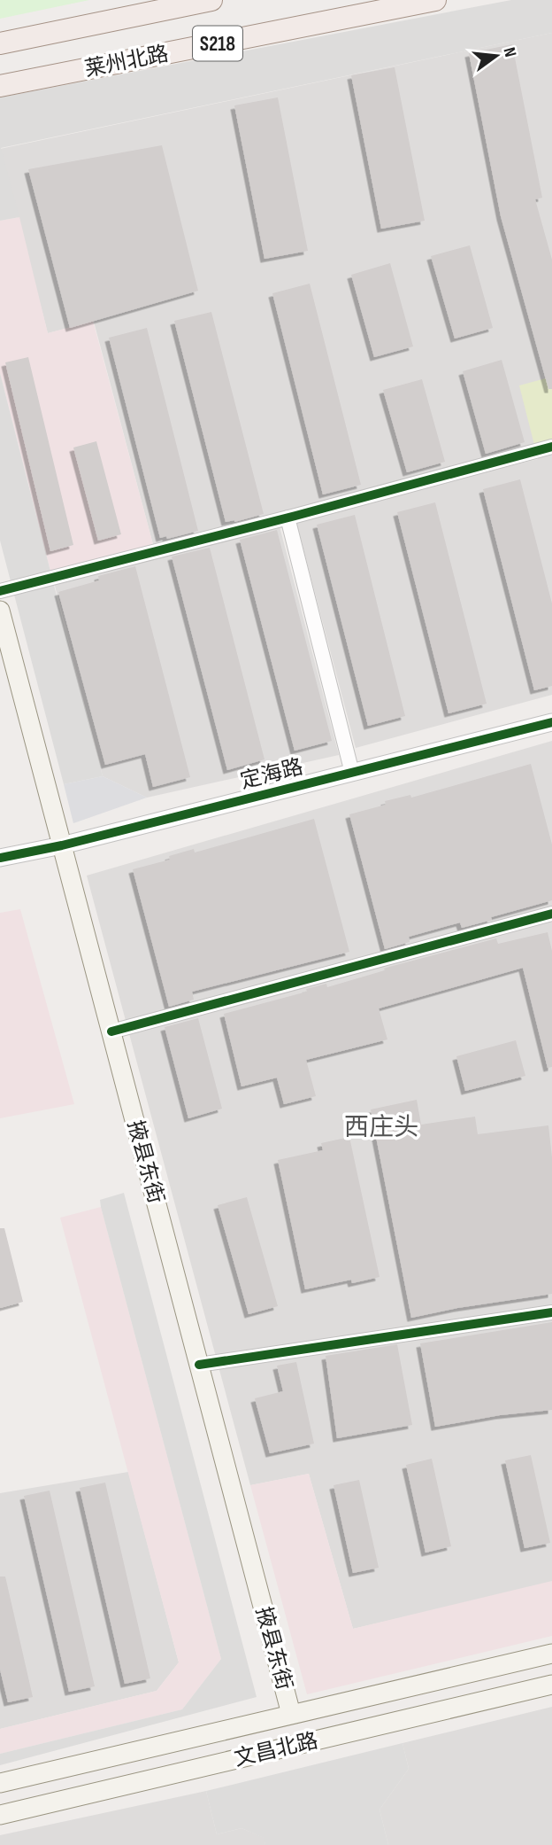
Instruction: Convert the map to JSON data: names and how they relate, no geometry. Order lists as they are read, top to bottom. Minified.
{"streets":{"main road":["S218","莱州北路","掖县东街","文昌北路"],"street":["定海路"]},"crossings":[["定海路","掖县东街"],["掖县东街","文昌北路"]],"districts":["西庄头"],"north":"right"}
